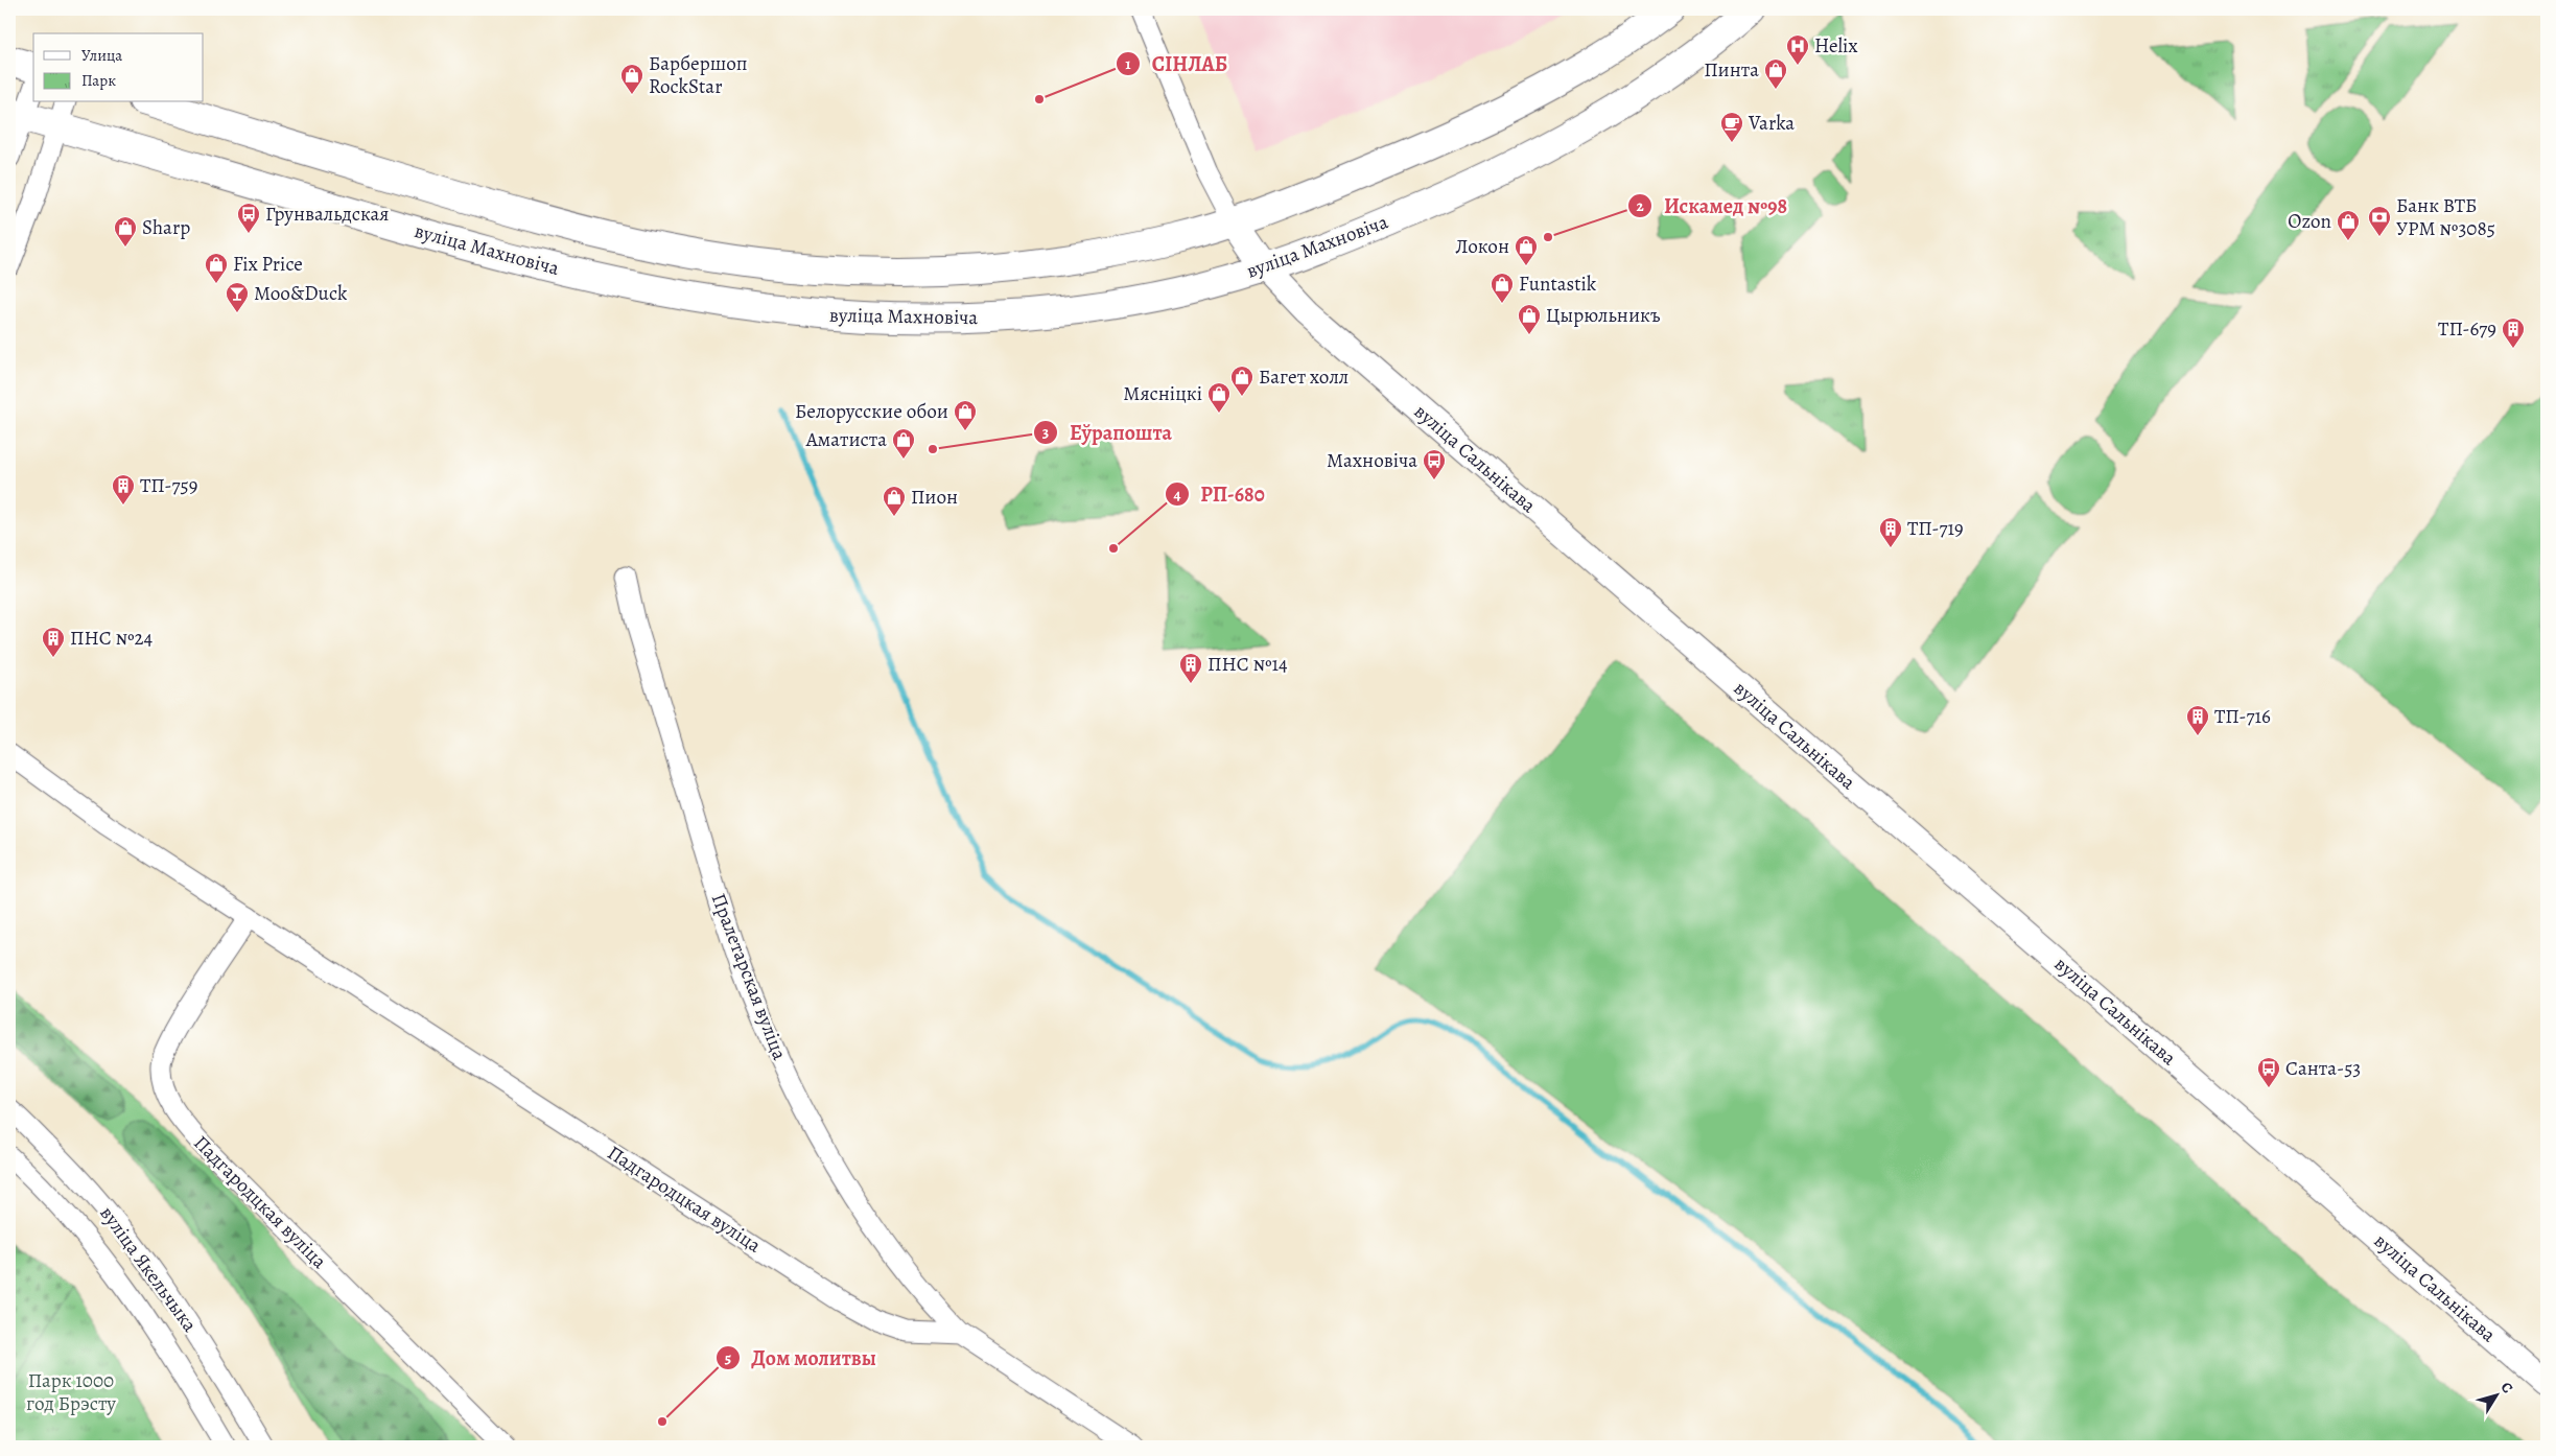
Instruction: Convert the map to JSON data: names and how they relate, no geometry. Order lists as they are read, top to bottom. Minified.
{"streets":{"main road":["вуліца Махновіча"],"street":["вуліца Сальнікава","Пралетарская вуліца","Падгародцкая вуліца","вуліца Якельчыка"]},"crossings":[["вуліца Махновіча","вуліца Сальнікава"],["Пралетарская вуліца","Падгародцкая вуліца"]],"parks":["Парк 1000 год Брэсту"],"places":{"hospital":["Helix"],"shop":["Пинта","Барбершоп RockStar","Ozon","Sharp","Локон","Fix Price","Funtastik","Цырюльникъ","Багет холл","Мясніцкі","Белорусские обои","Аматиста","Пион"],"other":["СІНЛАБ","Искамед №98","Еўрапошта","РП-680","Дом молитвы"],"cafe":["Varka"],"bus stop":["Грунвальдская","Махновіча","Санта-53"],"bank":["Банк ВТБ УРМ №3085"],"bar":["Моо&Duck"],"building":["ТП-679","ТП-759","ТП-719","ПНС №24","ПНС №14","ТП-716"]},"legend":["Улица","Парк"],"north":"top right"}
